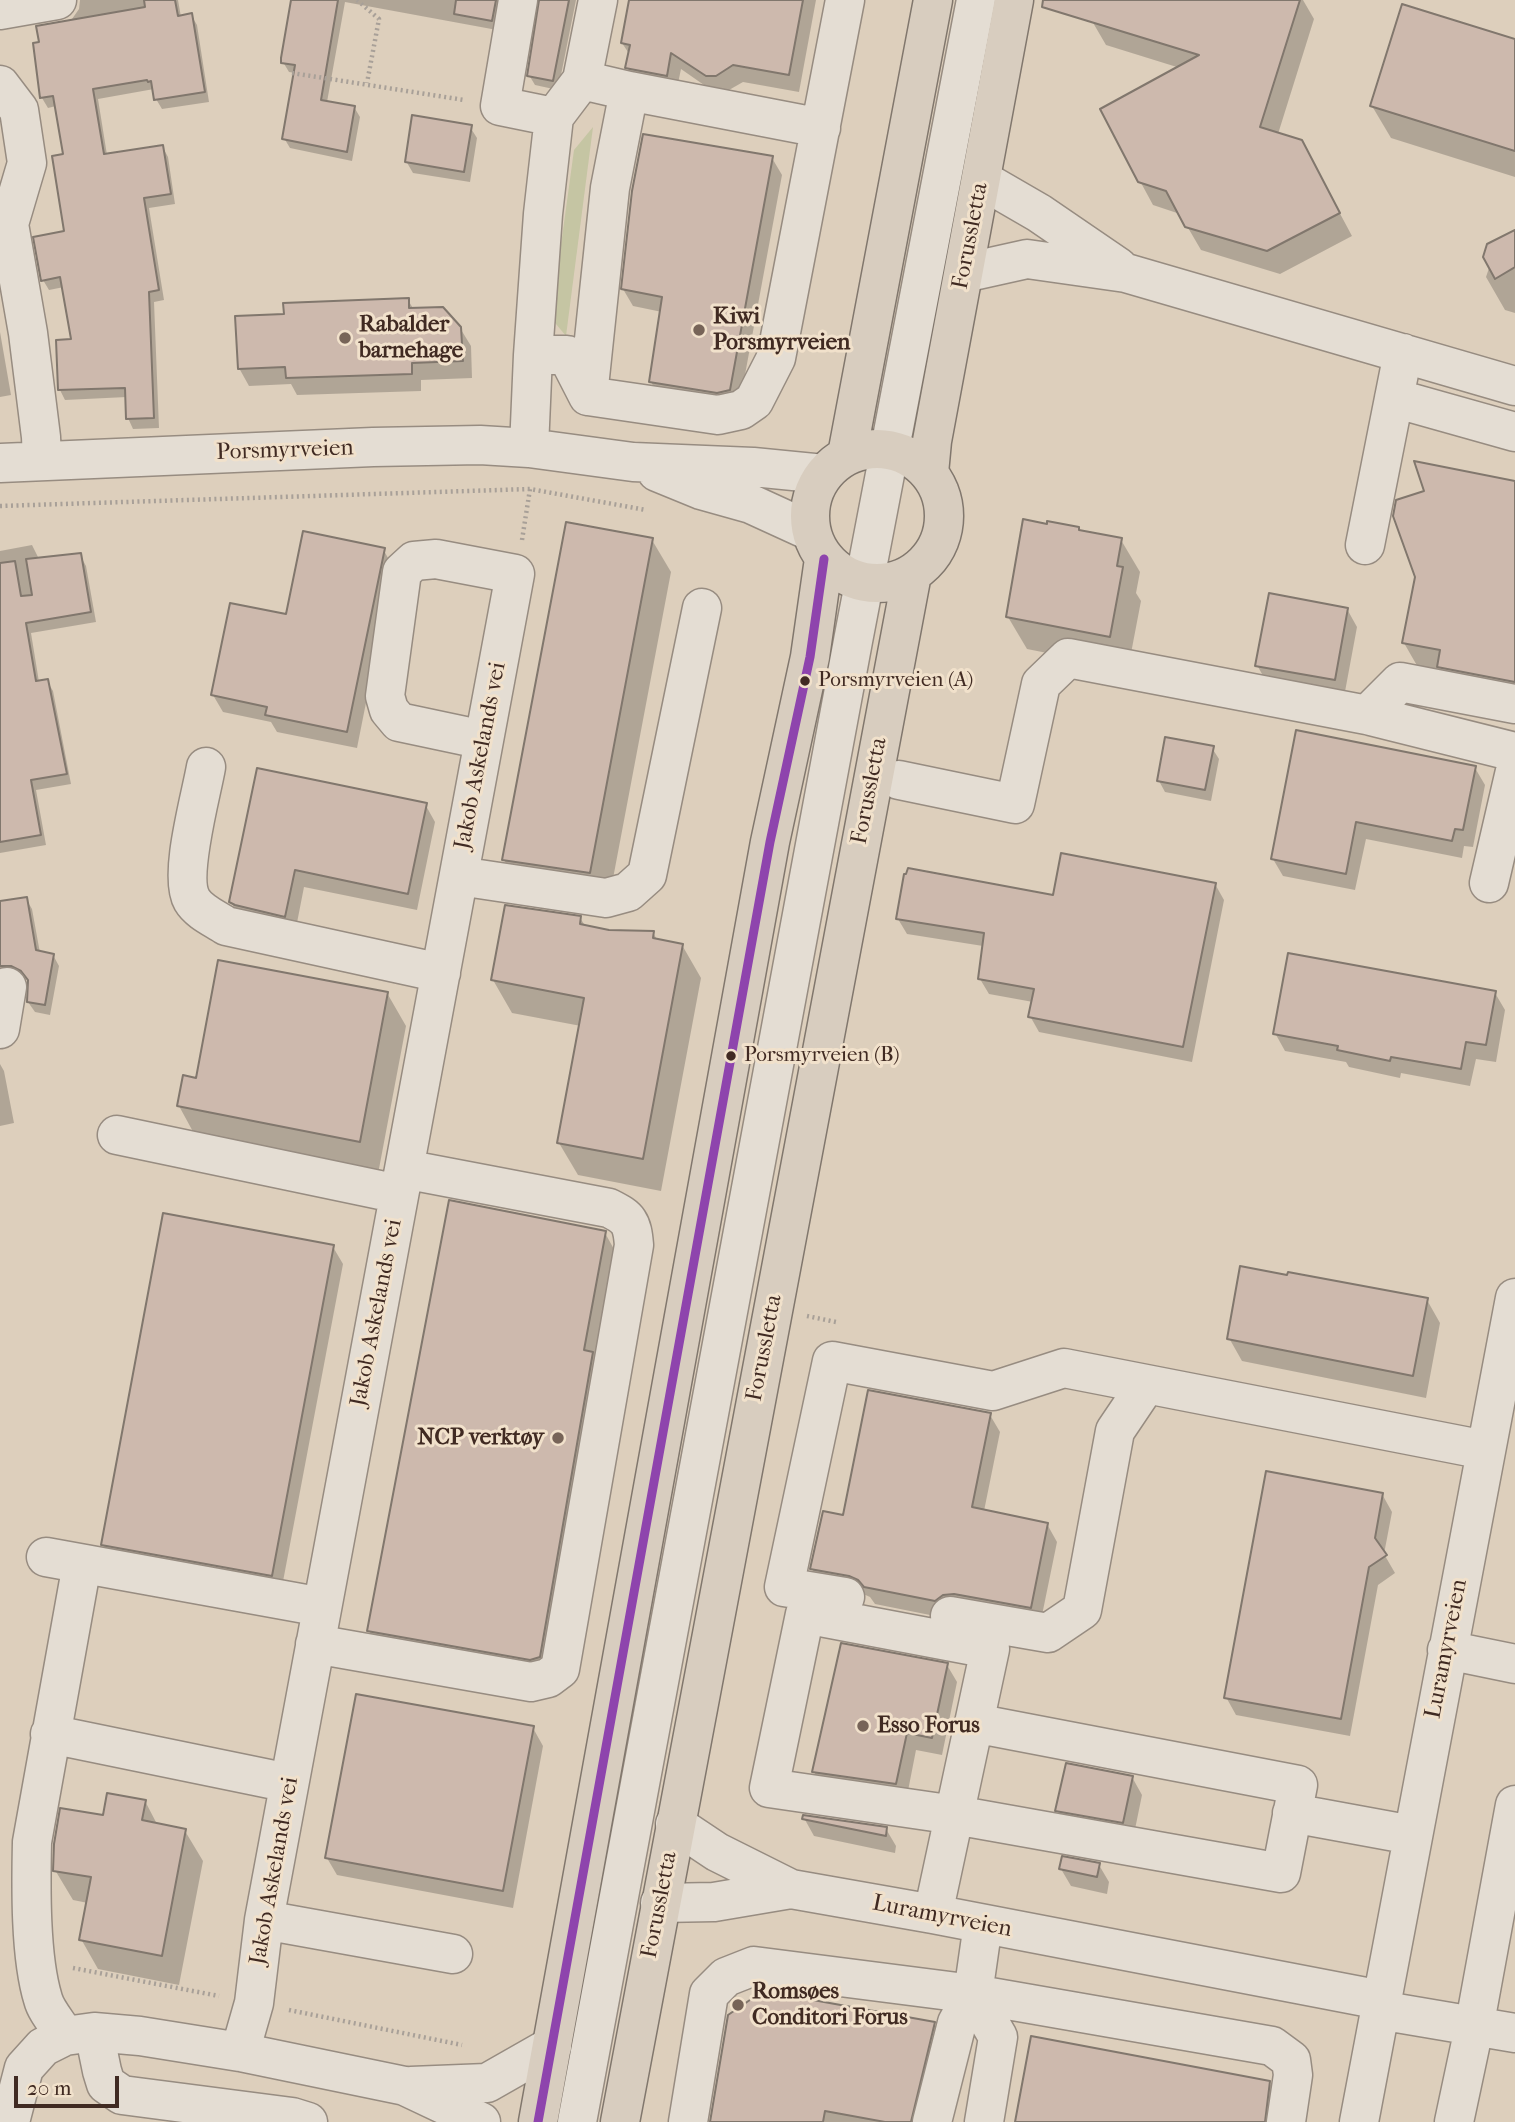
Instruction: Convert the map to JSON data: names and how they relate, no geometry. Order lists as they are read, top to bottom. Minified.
{"streets":{"main road":["Forussletta"],"street":["Porsmyrveien","Jakob Askelands vei","Luramyrveien"]},"crossings":[["Forussletta","Luramyrveien"]],"places":["Kiwi Porsmyrveien","Rabalder barnehage","Porsmyrveien (A)","Porsmyrveien (B)","NCP verktøy","Esso Forus","Romsøes Conditori Forus"],"scale_bar":"20 m"}
